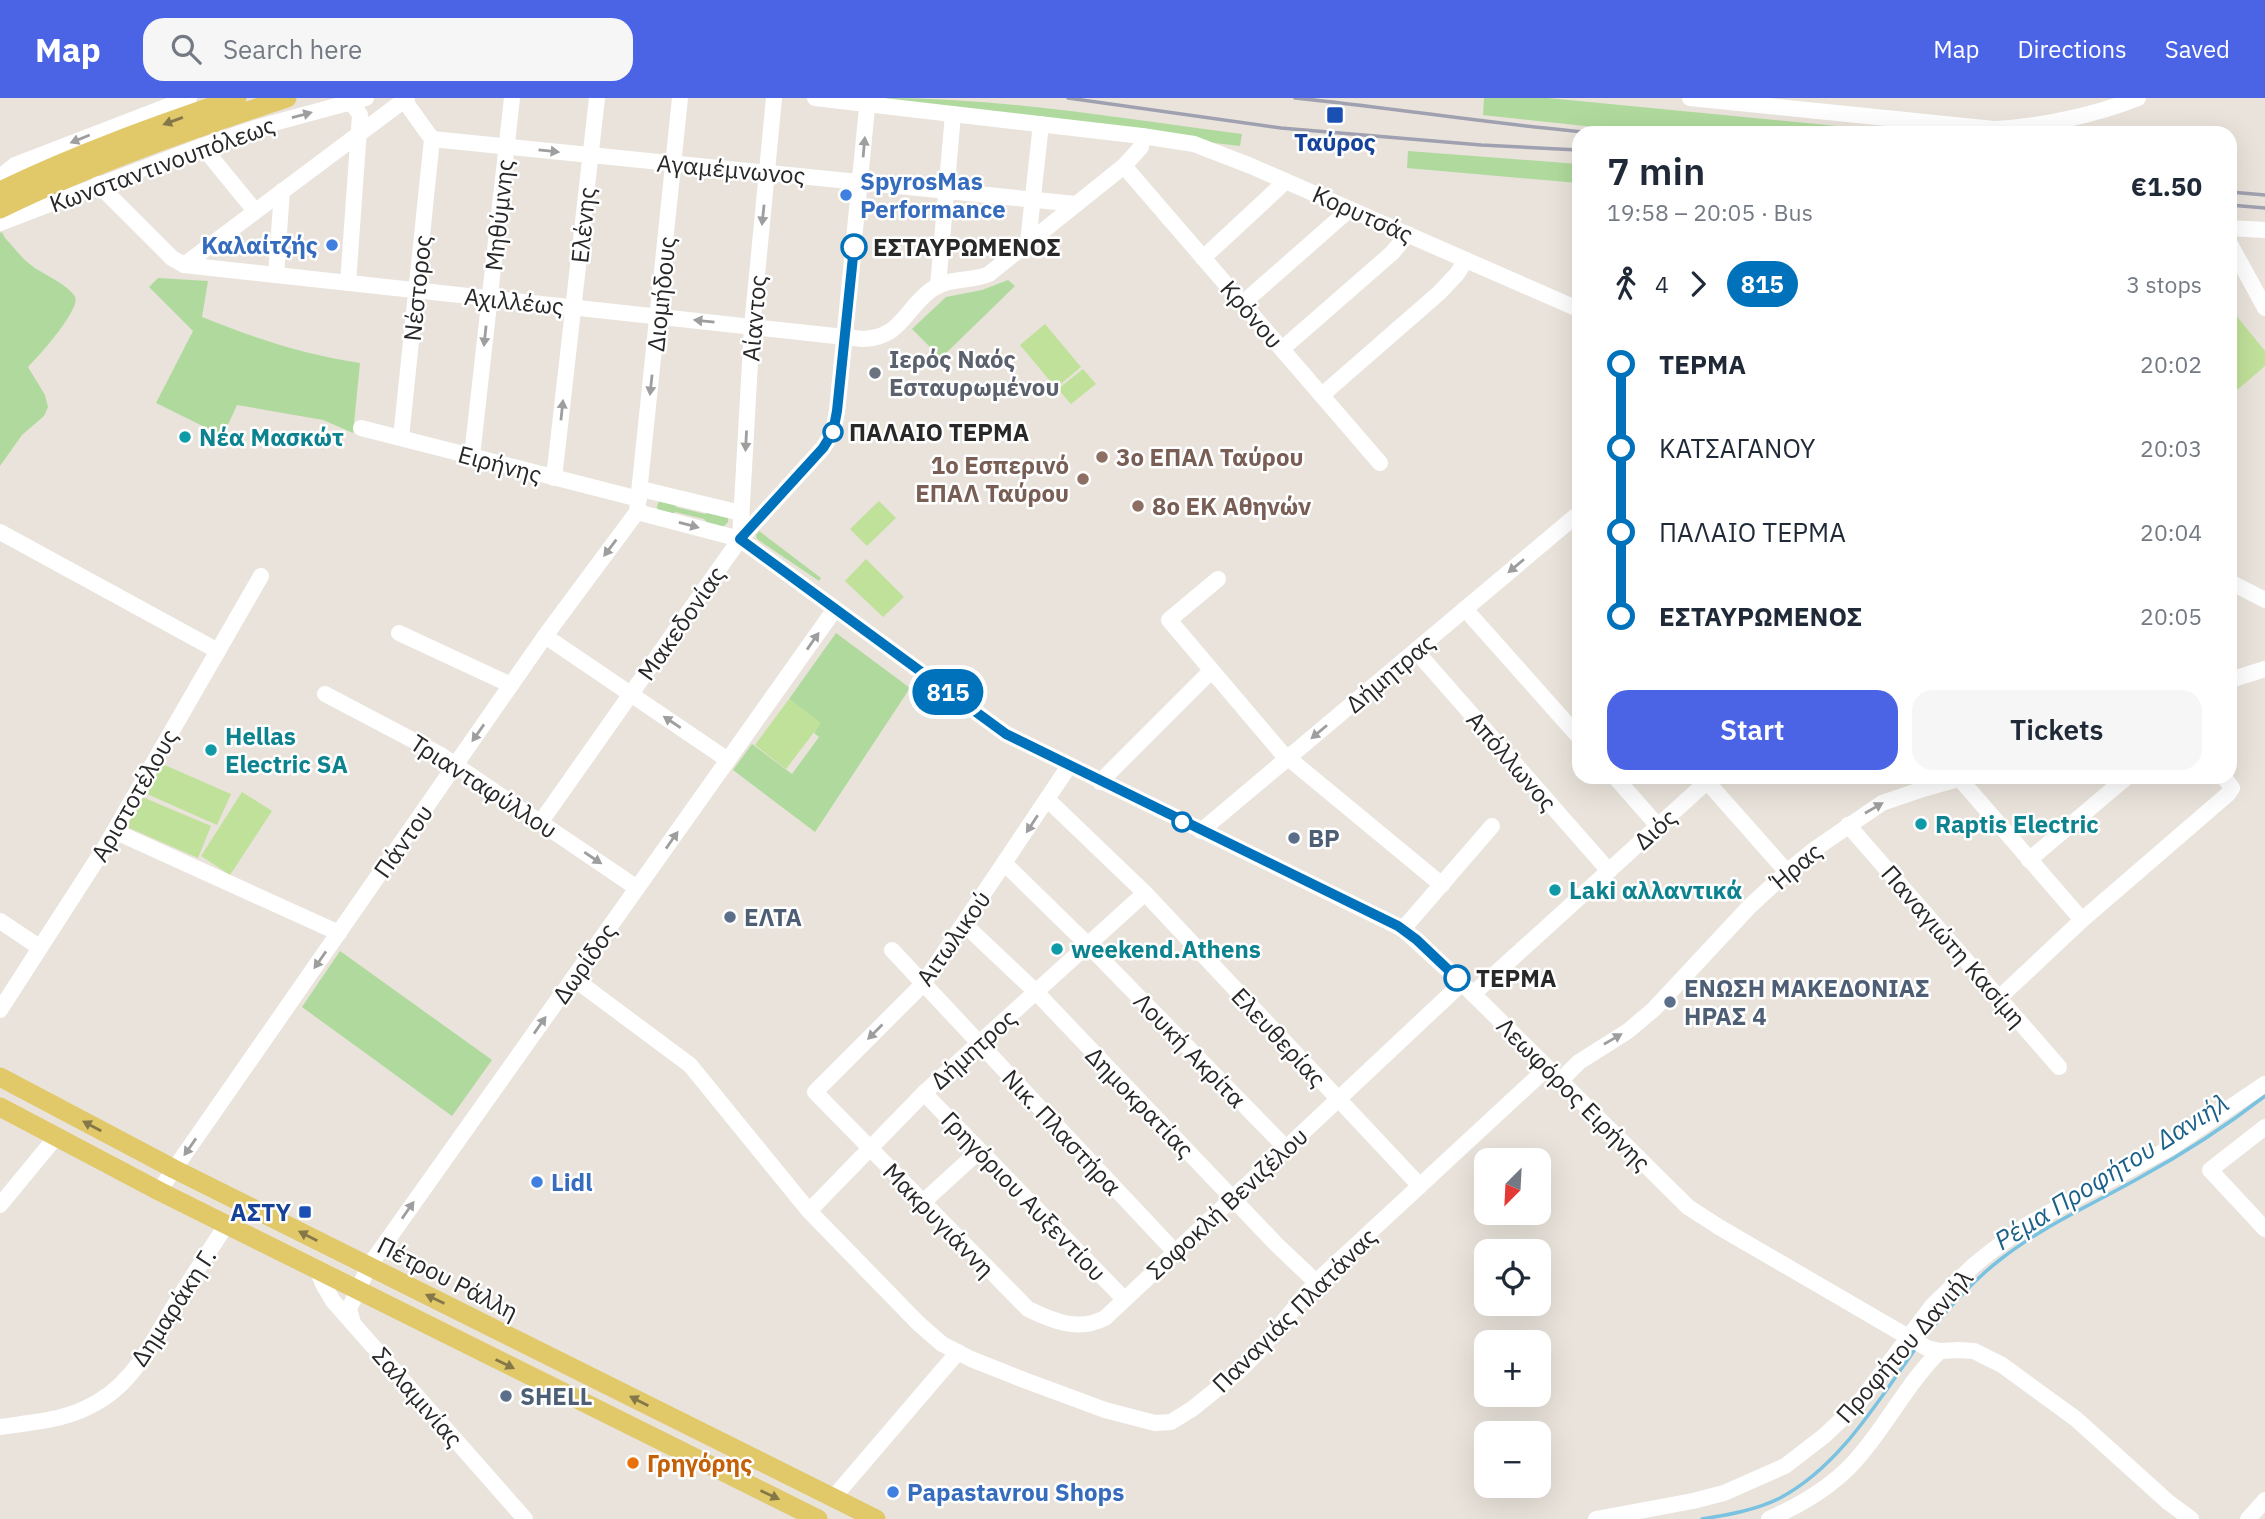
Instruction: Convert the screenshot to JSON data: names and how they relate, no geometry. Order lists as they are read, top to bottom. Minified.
{"streets":{"main road":["Πέτρου Ράλλη"],"street":["Κωνσταντινουπόλεως","Αγαμέμνωνος","Κορυτσάς","Μηθύμνης","Ελένης","Νέστορος","Διομήδους","Αχιλλέως","Κρόνου","Αίαντος","Ειρήνης","Μακεδονίας","Δήμητρας","Απόλλωνος","Τριανταφύλλου","Αριστοτέλους","Διός","Πάντου","Ήρας","Αιτωλικού","Παναγιώτη Κασίμη","Δωρίδος","Ελευθερίας","Δήμητρος","Λουκή Ακρίτα","Λεωφόρος Ειρήνης","Δημοκρατίας","Νικ. Πλαστήρα","Γρηγόριου Αυξεντίου","Σοφοκλή Βενιζέλου","Μακρυγιάννη","Δημαράκη Γ.","Παναγιάς Πλατάνας","Προφήτου Δανιήλ","Σαλαμινίας"]},"crossings":[["Αγαμέμνωνος","Μηθύμνης"],["Αγαμέμνωνος","Ελένης"],["Αγαμέμνωνος","Νέστορος"],["Αγαμέμνωνος","Διομήδους"],["Αγαμέμνωνος","Αίαντος"],["Αγαμέμνωνος","Μακεδονίας"],["Μηθύμνης","Αχιλλέως"],["Μηθύμνης","Ειρήνης"],["Ελένης","Αχιλλέως"],["Ελένης","Ειρήνης"],["Νέστορος","Αχιλλέως"],["Νέστορος","Ειρήνης"],["Διομήδους","Αχιλλέως"],["Διομήδους","Ειρήνης"],["Διομήδους","Πάντου"],["Αχιλλέως","Αίαντος"],["Αχιλλέως","Μακεδονίας"],["Αίαντος","Ειρήνης"],["Αίαντος","Μακεδονίας"],["Αίαντος","Λεωφόρος Ειρήνης"],["Ειρήνης","Μακεδονίας"],["Ειρήνης","Πάντου"],["Ειρήνης","Λεωφόρος Ειρήνης"],["Μακεδονίας","Τριανταφύλλου"],["Μακεδονίας","Λεωφόρος Ειρήνης"],["Δήμητρας","Απόλλωνος"],["Δήμητρας","Λεωφόρος Ειρήνης"],["Απόλλωνος","Διός"],["Τριανταφύλλου","Πάντου"],["Τριανταφύλλου","Δωρίδος"],["Διός","Λεωφόρος Ειρήνης"],["Διός","Σοφοκλή Βενιζέλου"],["Πάντου","Πέτρου Ράλλη"],["Ήρας","Παναγιώτη Κασίμη"],["Ήρας","Λεωφόρος Ειρήνης"],["Αιτωλικού","Ελευθερίας"],["Αιτωλικού","Λουκή Ακρίτα"],["Αιτωλικού","Λεωφόρος Ειρήνης"],["Αιτωλικού","Δημοκρατίας"],["Αιτωλικού","Νικ. Πλαστήρα"],["Αιτωλικού","Μακρυγιάννη"],["Δωρίδος","Λεωφόρος Ειρήνης"],["Δωρίδος","Πέτρου Ράλλη"],["Δωρίδος","Παναγιάς Πλατάνας"],["Δωρίδος","Σαλαμινίας"],["Ελευθερίας","Δήμητρος"],["Ελευθερίας","Σοφοκλή Βενιζέλου"],["Ελευθερίας","Παναγιάς Πλατάνας"],["Δήμητρος","Λουκή Ακρίτα"],["Δήμητρος","Δημοκρατίας"],["Δήμητρος","Νικ. Πλαστήρα"],["Δήμητρος","Γρηγόριου Αυξεντίου"],["Δήμητρος","Μακρυγιάννη"],["Δήμητρος","Παναγιάς Πλατάνας"],["Λουκή Ακρίτα","Σοφοκλή Βενιζέλου"],["Λεωφόρος Ειρήνης","Σοφοκλή Βενιζέλου"],["Λεωφόρος Ειρήνης","Παναγιάς Πλατάνας"],["Λεωφόρος Ειρήνης","Προφήτου Δανιήλ"],["Δημοκρατίας","Σοφοκλή Βενιζέλου"],["Δημοκρατίας","Παναγιάς Πλατάνας"],["Νικ. Πλαστήρα","Σοφοκλή Βενιζέλου"],["Γρηγόριου Αυξεντίου","Σοφοκλή Βενιζέλου"],["Σοφοκλή Βενιζέλου","Μακρυγιάννη"],["Πέτρου Ράλλη","Δημαράκη Γ."],["Πέτρου Ράλλη","Σαλαμινίας"]],"one_way":["Μηθύμνης","Ελένης","Διομήδους","Αίαντος","Δήμητρας","Πάντου","Ήρας","Αιτωλικού","Δωρίδος"],"water":["Ρέμα Προφήτου Δανιήλ"],"places":{"transit":["Ταύρος","ΑΣΤΥ"],"other":["SpyrosMas Performance","Καλαίτζής","ΕΣΤΑΥΡΩΜΕΝΟΣ","Ιερός Ναός Εσταυρωμένου","ΠΑΛΑΙΟ ΤΕΡΜΑ","Νέα Μασκώτ","3ο ΕΠΑΛ Ταύρου","1ο Εσπερινό ΕΠΑΛ Ταύρου","8ο ΕΚ Αθηνών","Hellas Electric SA","Raptis Electric","BP","Laki αλλαντικά","ΕΛΤΑ","weekend.Athens","ΤΕΡΜΑ","ΕΝΩΣΗ ΜΑΚΕΔΟΝΙΑΣ ΗΡΑΣ 4","Lidl","SHELL","Γρηγόρης","Papastavrou Shops"]},"lines":["bus line 815"],"north":"bottom left","page":{"header":"Map","search":"Search here","nav":["Map","Directions","Saved"],"on_map":"815","heading":["7 min","19:58 – 20:05 · Bus","€1.50"],"legs":["4","815","3 stops"],"list":[{"name":"ΤΕΡΜΑ","value":"20:02"},{"name":"ΚΑΤΣΑΓΑΝΟΥ","value":"20:03"},{"name":"ΠΑΛΑΙΟ ΤΕΡΜΑ","value":"20:04"},{"name":"ΕΣΤΑΥΡΩΜΕΝΟΣ","value":"20:05"}],"buttons":["Start","Tickets"],"map_buttons":["+","−"]}}
